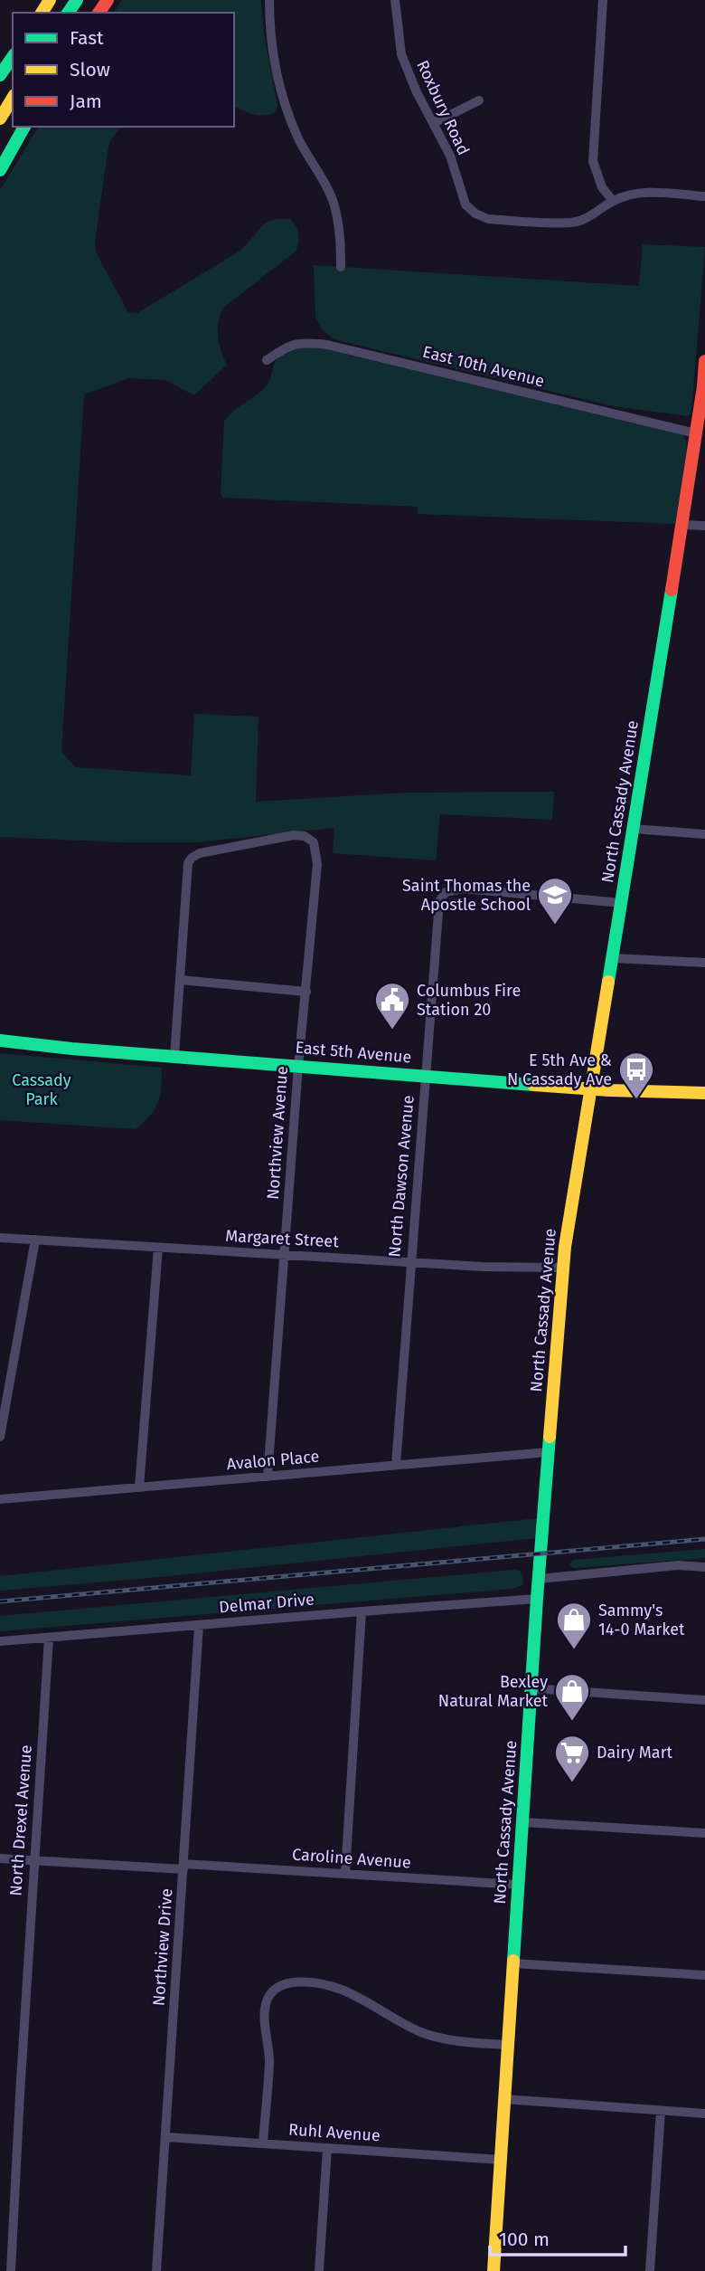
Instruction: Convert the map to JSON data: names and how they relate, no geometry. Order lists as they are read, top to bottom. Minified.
{"streets":{"main road":["North Cassady Avenue","East 5th Avenue"],"street":["Roxbury Road","East 10th Avenue","Northview Avenue","North Dawson Avenue","Margaret Street","Avalon Place","Delmar Drive","North Drexel Avenue","Caroline Avenue","Northview Drive","Ruhl Avenue"]},"crossings":[["East 10th Avenue","North Cassady Avenue"],["North Cassady Avenue","East 5th Avenue"],["North Cassady Avenue","North Dawson Avenue"],["North Cassady Avenue","Margaret Street"],["North Cassady Avenue","Avalon Place"],["North Cassady Avenue","Delmar Drive"],["North Cassady Avenue","Caroline Avenue"],["North Cassady Avenue","Ruhl Avenue"],["East 5th Avenue","Northview Avenue"],["East 5th Avenue","North Dawson Avenue"],["Northview Avenue","Margaret Street"],["Northview Avenue","Avalon Place"],["North Dawson Avenue","Margaret Street"],["North Dawson Avenue","Avalon Place"],["Delmar Drive","North Drexel Avenue"],["Delmar Drive","Northview Drive"],["North Drexel Avenue","Caroline Avenue"],["Caroline Avenue","Northview Drive"],["Northview Drive","Ruhl Avenue"]],"parks":["Cassady Park"],"places":{"school or university":["Saint Thomas the Apostle School"],"public building":["Columbus Fire Station 20"],"bus stop":["E 5th Ave & N Cassady Ave"],"shop":["Sammy's 14-0 Market","Bexley Natural Market"],"supermarket":["Dairy Mart"]},"legend":["Fast","Slow","Jam"],"scale_bar":"100 m"}
